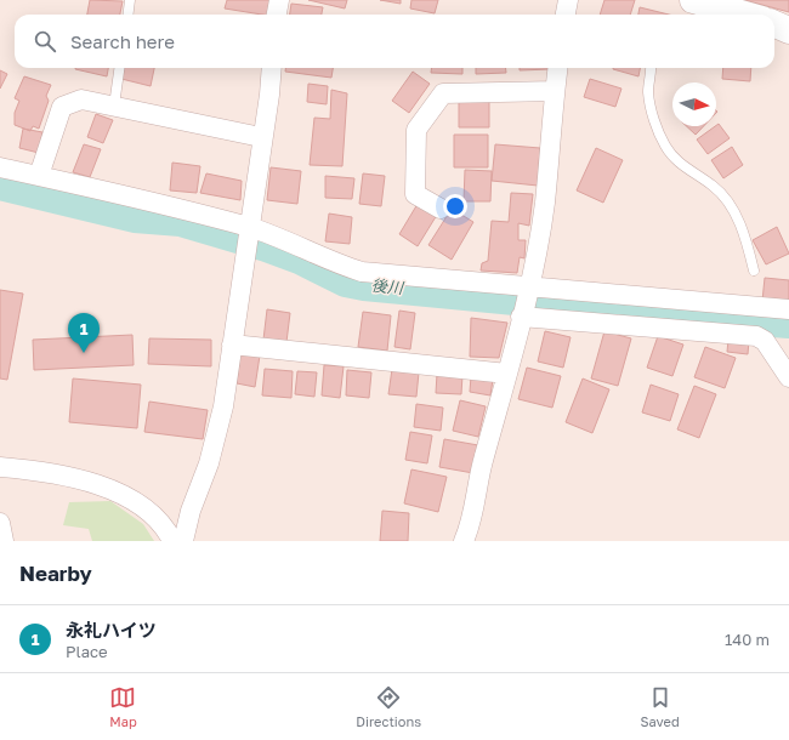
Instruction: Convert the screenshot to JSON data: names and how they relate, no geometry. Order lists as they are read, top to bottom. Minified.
{"water":["後川"],"north":"right","page":{"search":"Search here","pins":"1","heading":"Nearby","list":[{"mark":"1","name":"永礼ハイツ","note":"Place","value":"140 m"}],"nav":["Map","Directions","Saved"]}}
